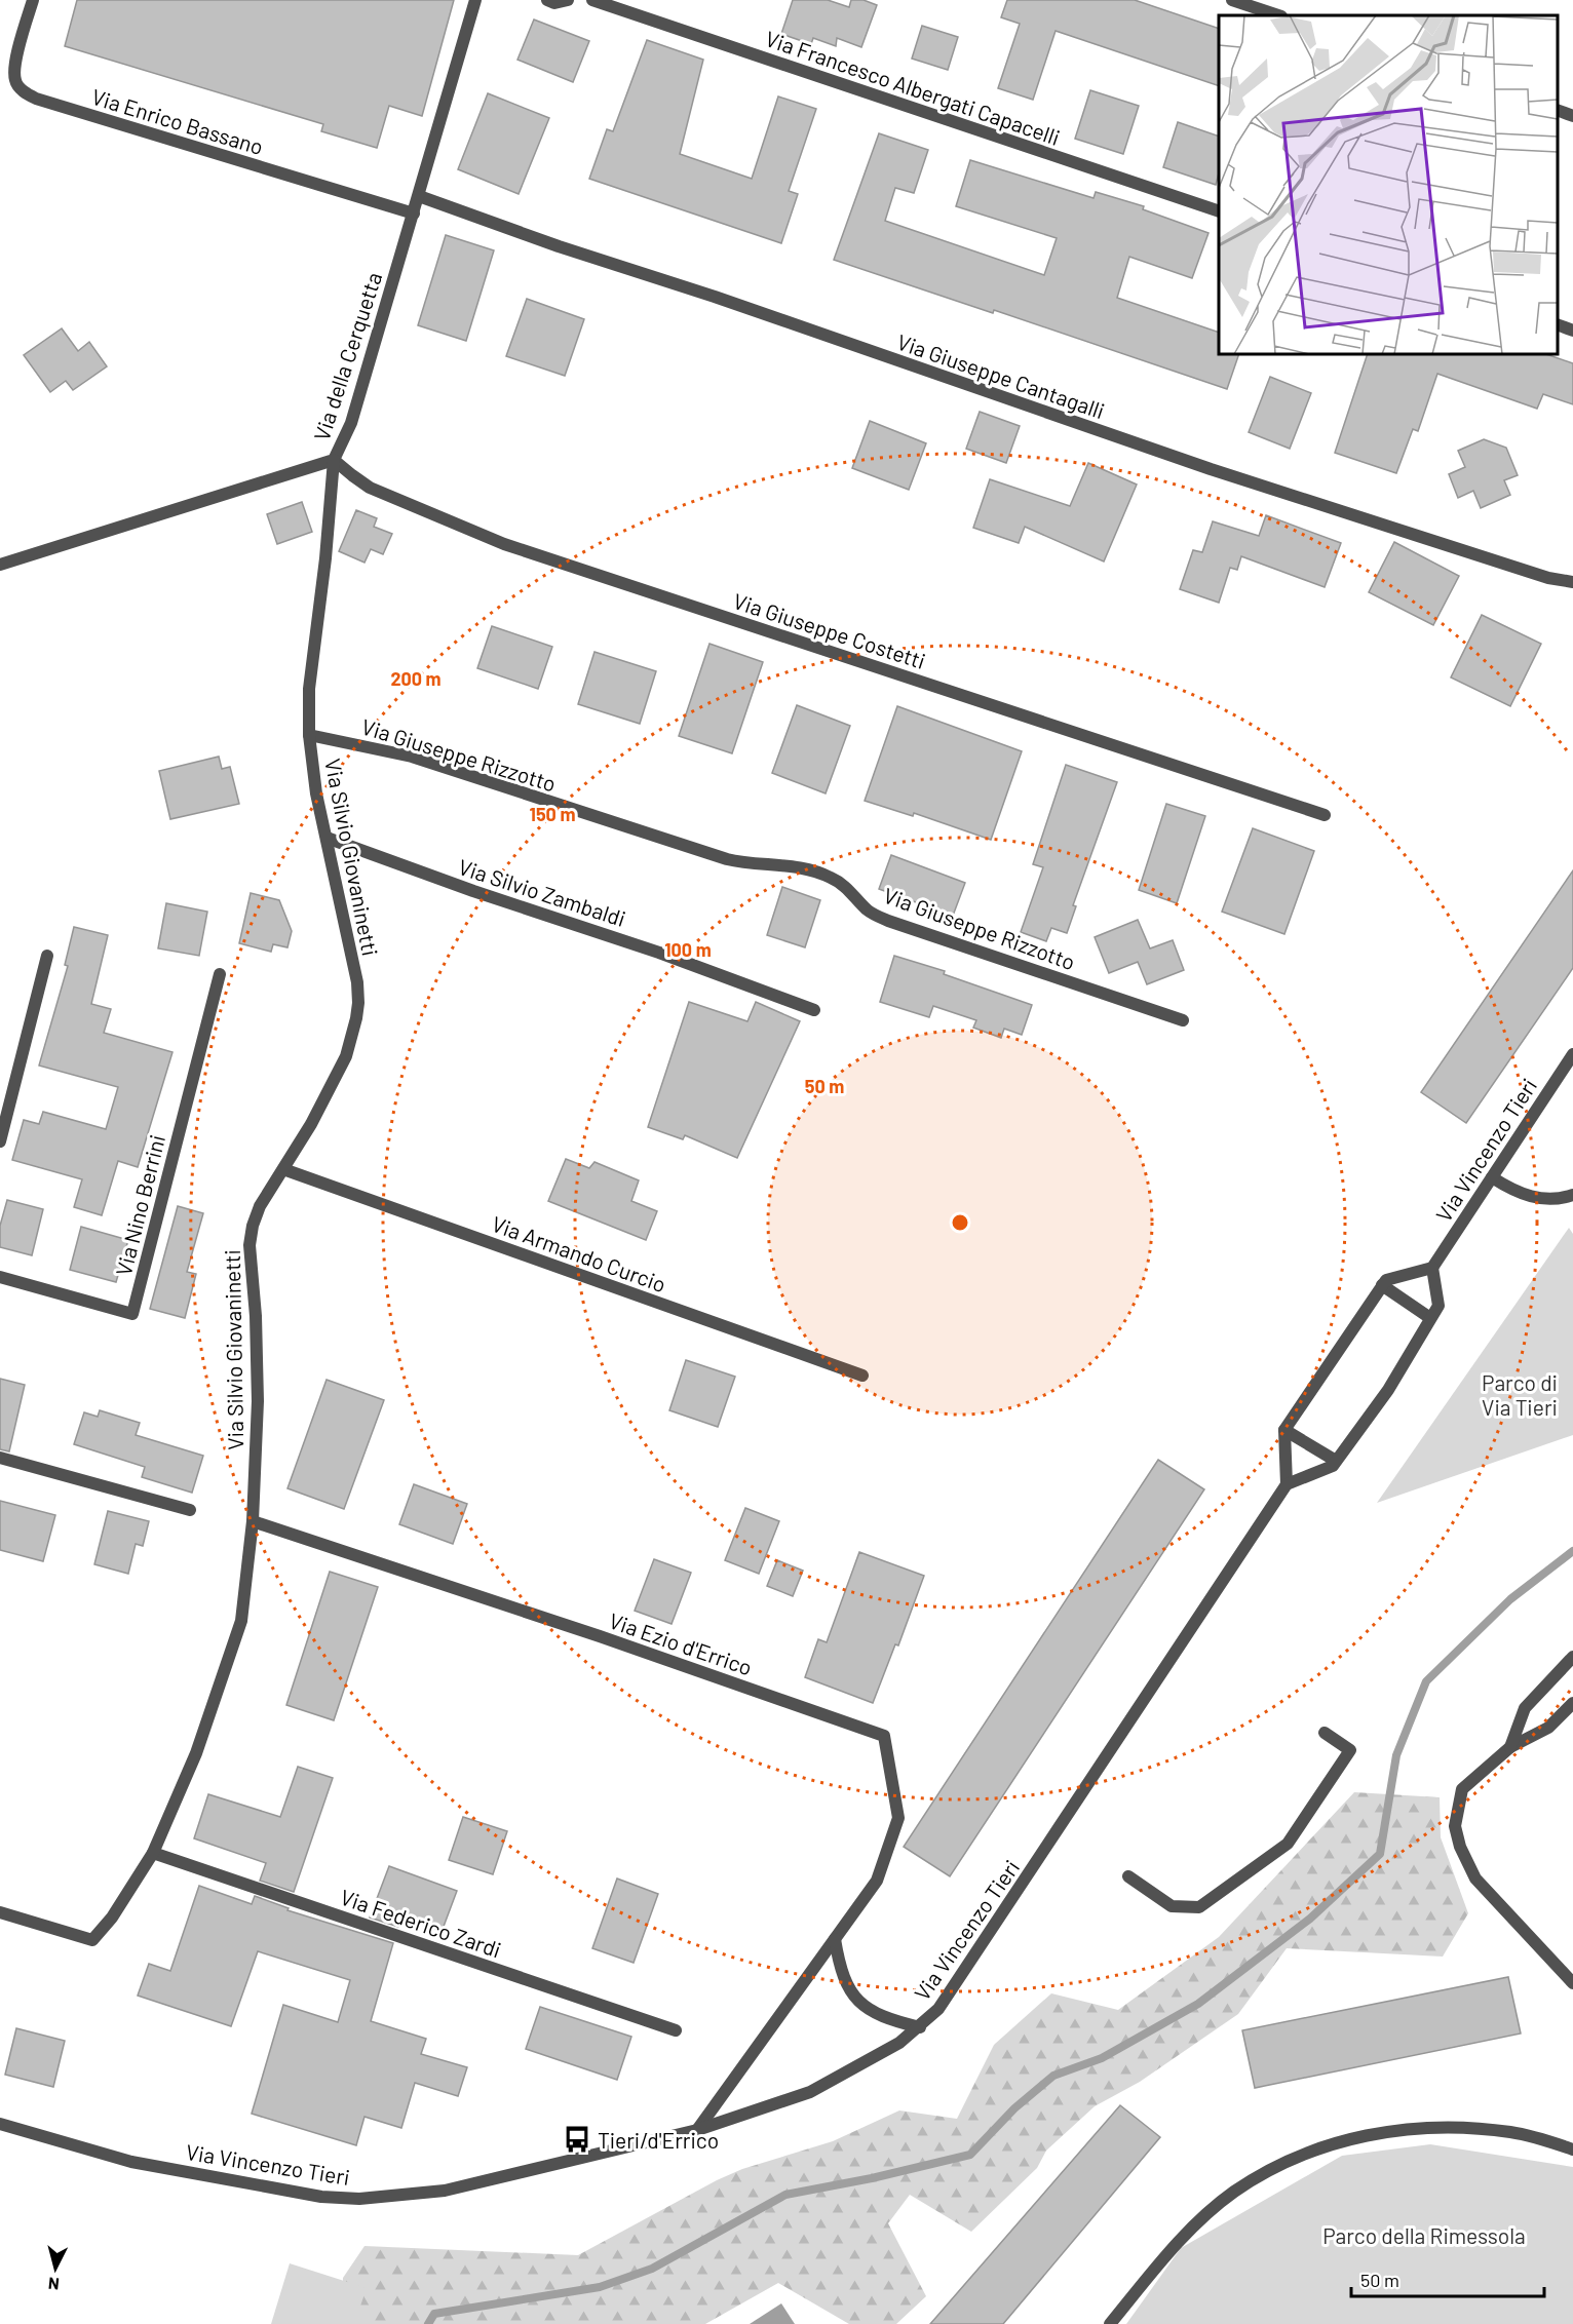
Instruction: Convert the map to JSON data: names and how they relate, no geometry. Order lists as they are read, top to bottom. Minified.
{"streets":{"street":["Via Francesco Albergati Capacelli","Via Enrico Bassano","Via della Cerquetta","Via Giuseppe Cantagalli","Via Giuseppe Costetti","Via Giuseppe Rizzotto","Via Silvio Giovaninetti","Via Silvio Zambaldi","Via Vincenzo Tieri","Via Nino Berrini","Via Armando Curcio","Via Ezio d'Errico","Via Federico Zardi"]},"crossings":[["Via Enrico Bassano","Via della Cerquetta"],["Via della Cerquetta","Via Giuseppe Cantagalli"],["Via della Cerquetta","Via Giuseppe Costetti"],["Via della Cerquetta","Via Silvio Giovaninetti"],["Via Giuseppe Costetti","Via Silvio Giovaninetti"],["Via Giuseppe Rizzotto","Via Silvio Giovaninetti"],["Via Silvio Giovaninetti","Via Silvio Zambaldi"],["Via Silvio Giovaninetti","Via Armando Curcio"],["Via Silvio Giovaninetti","Via Ezio d'Errico"],["Via Silvio Giovaninetti","Via Federico Zardi"],["Via Vincenzo Tieri","Via Ezio d'Errico"]],"parks":["Parco di Via Tieri","Parco della Rimessola"],"places":{"bus stop":["Tieri/d'Errico"]},"scale_bar":"50 m","north":"bottom","rings":["200 m","150 m","100 m","50 m"]}
